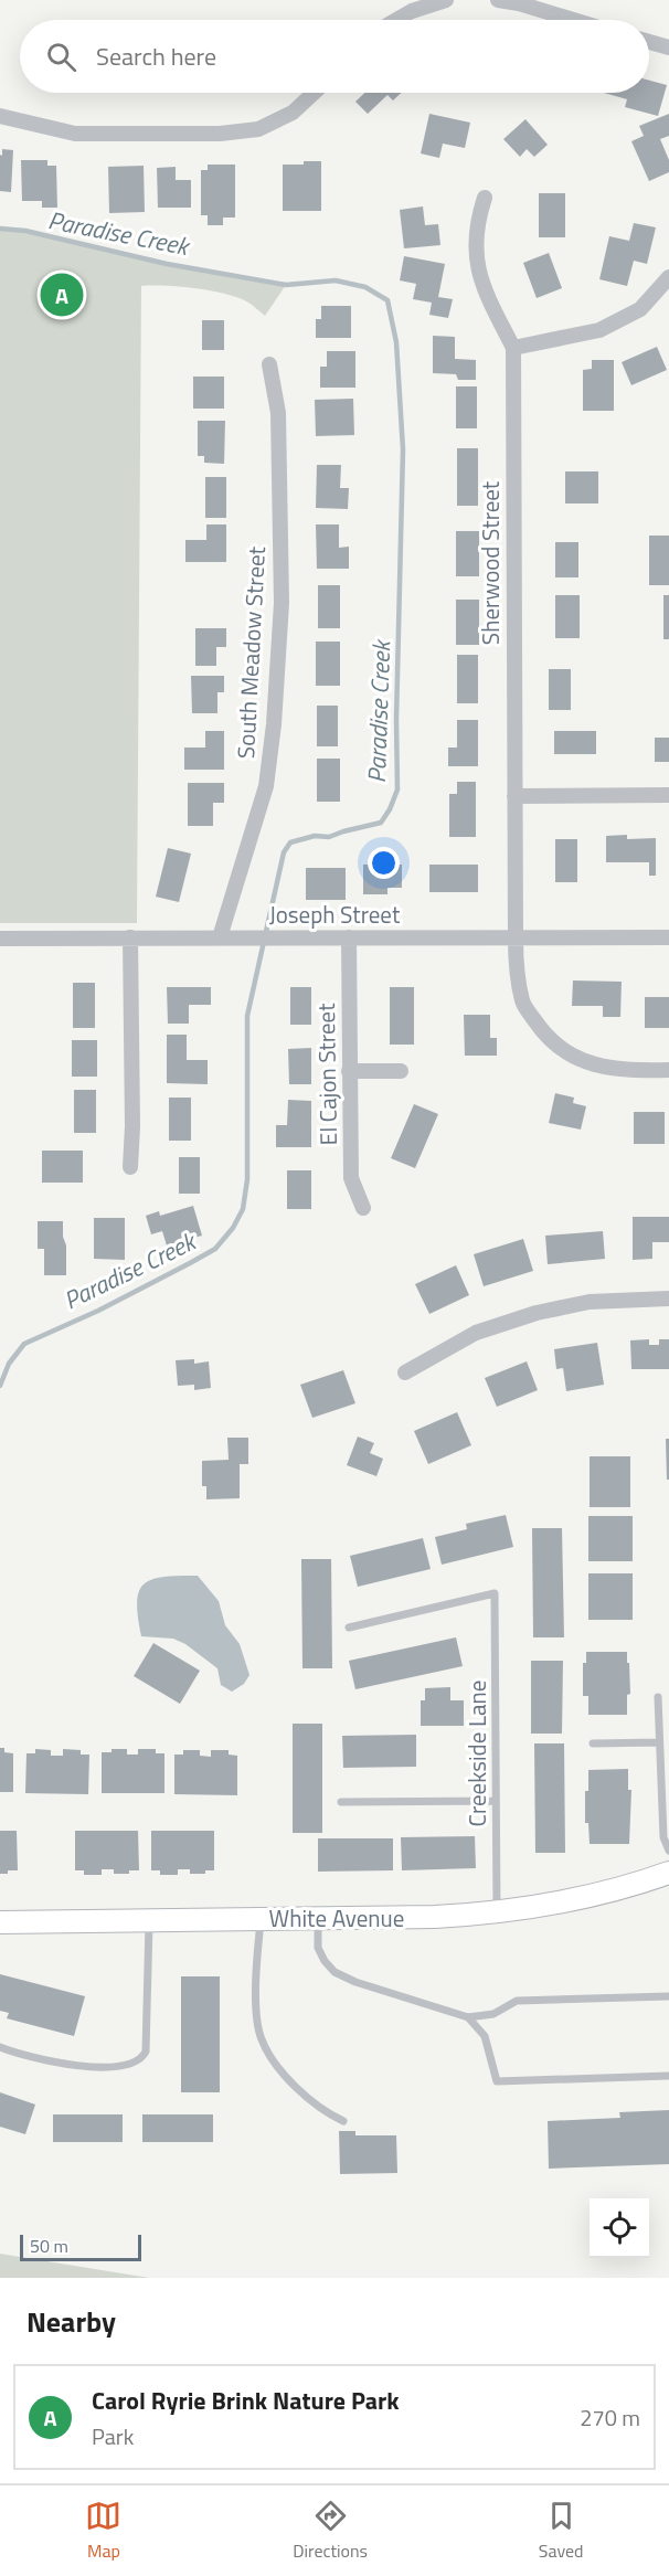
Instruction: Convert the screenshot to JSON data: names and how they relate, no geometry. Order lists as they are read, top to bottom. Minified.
{"streets":{"street":["Sherwood Street","South Meadow Street","Joseph Street","El Cajon Street","White Avenue"],"lane":["Creekside Lane"]},"crossings":[["Sherwood Street","Joseph Street"],["South Meadow Street","Joseph Street"],["Joseph Street","El Cajon Street"],["Creekside Lane","White Avenue"]],"water":["Paradise Creek"],"scale_bar":"50 m","page":{"search":"Search here","pins":"A","scale":"50 m","heading":"Nearby","list":[{"mark":"A","name":"Carol Ryrie Brink Nature Park","note":"Park","value":"270 m"}],"nav":["Map","Directions","Saved"]}}
